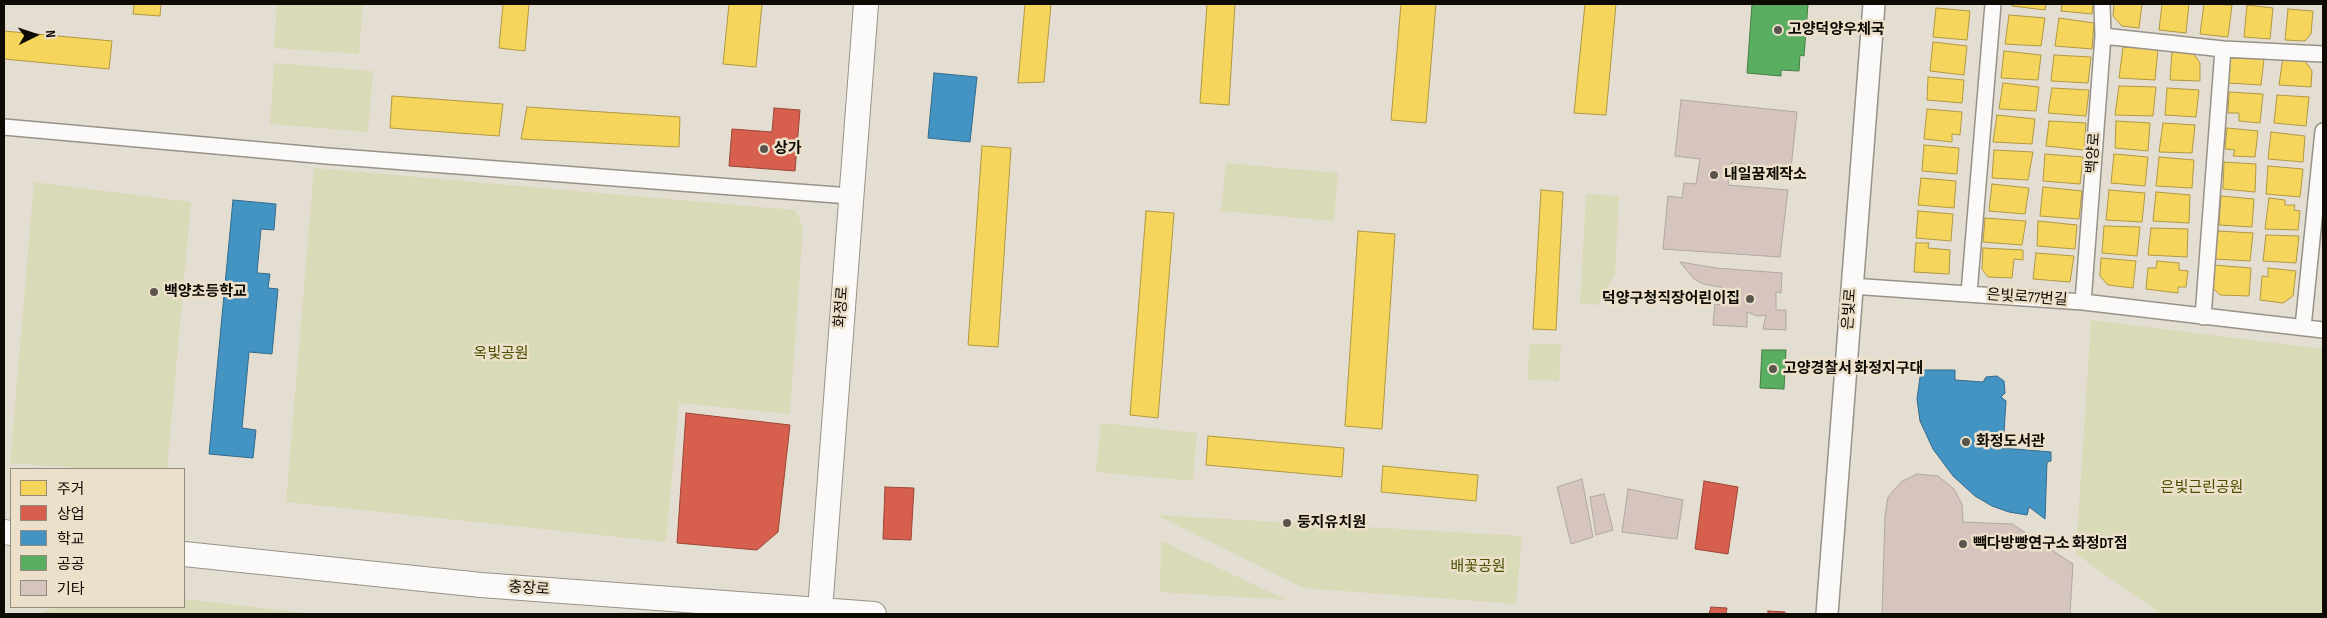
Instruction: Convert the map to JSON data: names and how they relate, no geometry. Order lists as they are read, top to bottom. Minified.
{"streets":{"main road":["화정로","은빛로","충장로"],"street":["백양로","은빛로77번길"]},"crossings":[["백양로","은빛로77번길"],["은빛로77번길","은빛로"],["화정로","충장로"]],"parks":["옥빛공원","은빛근린공원","배꽃공원"],"places":["고양덕양우체국","상가","내일꿈제작소","백양초등학교","덕양구청직장어린이집","고양경찰서 화정지구대","화정도서관","둥지유치원","빽다방빵연구소 화정DT점"],"legend":["주거","상업","학교","공공","기타"],"north":"right"}
